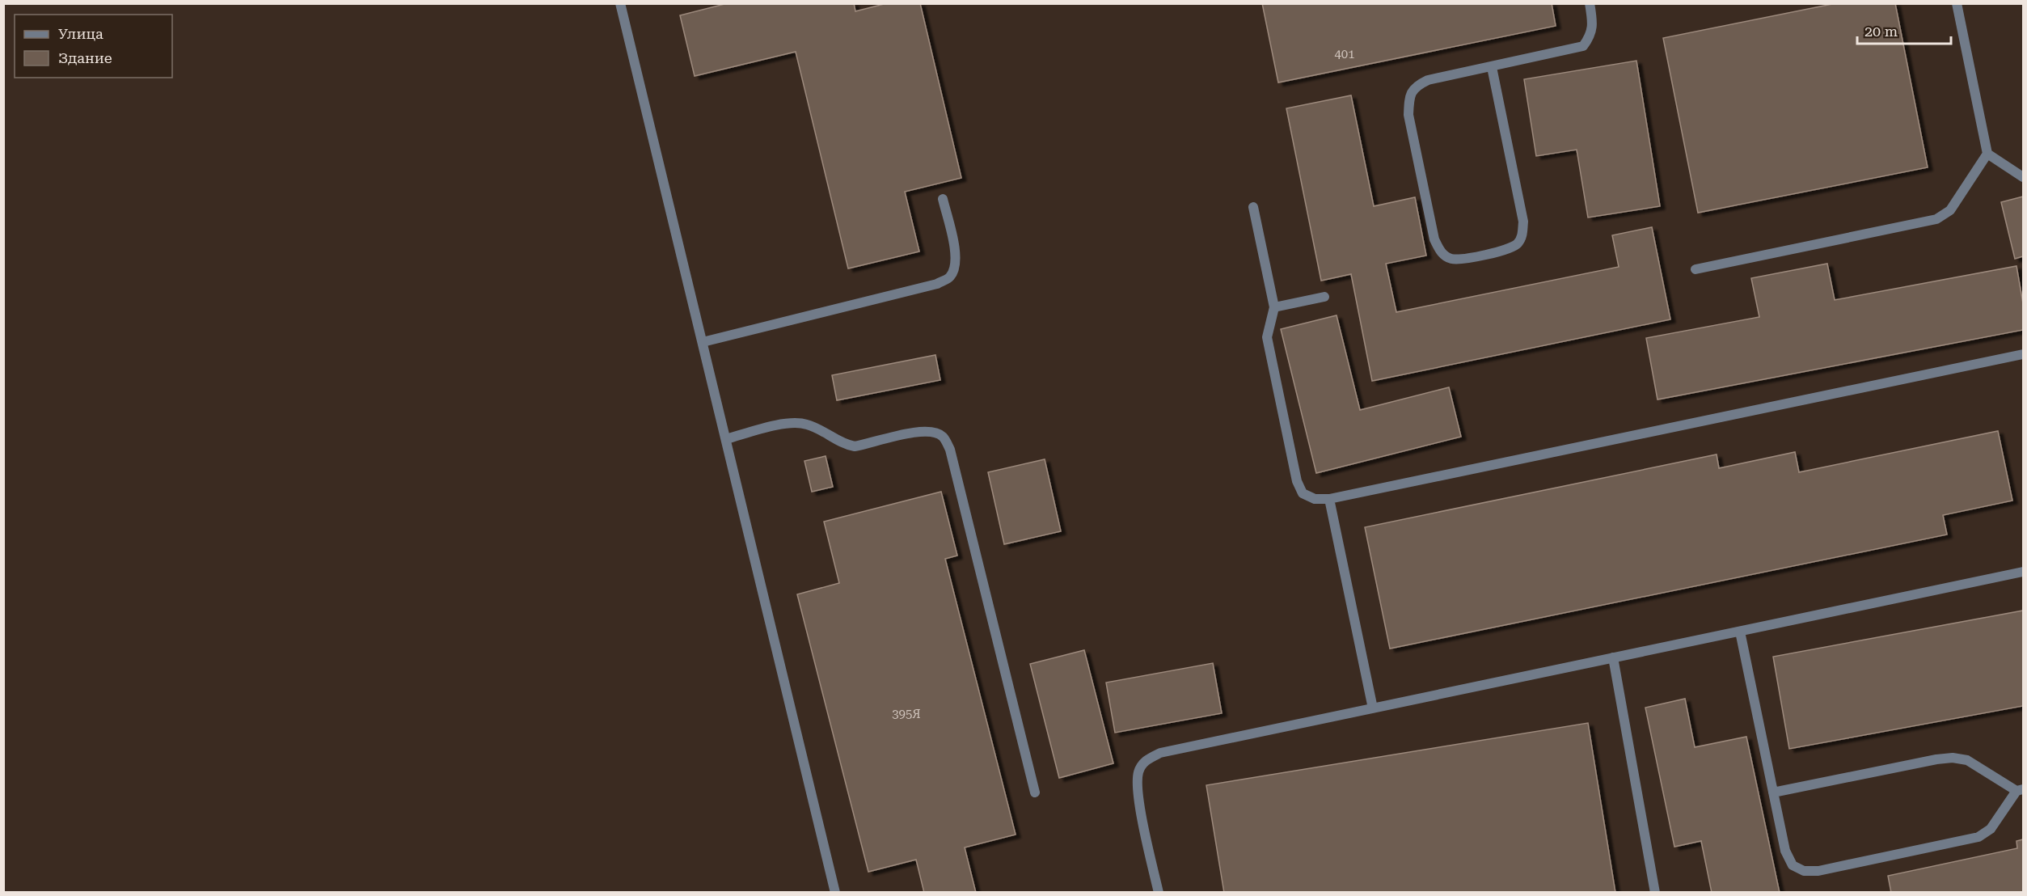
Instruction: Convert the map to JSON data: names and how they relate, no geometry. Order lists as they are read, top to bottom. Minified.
{"house_numbers":["401","395Я"],"legend":["Улица","Здание"],"scale_bar":"20 m"}
